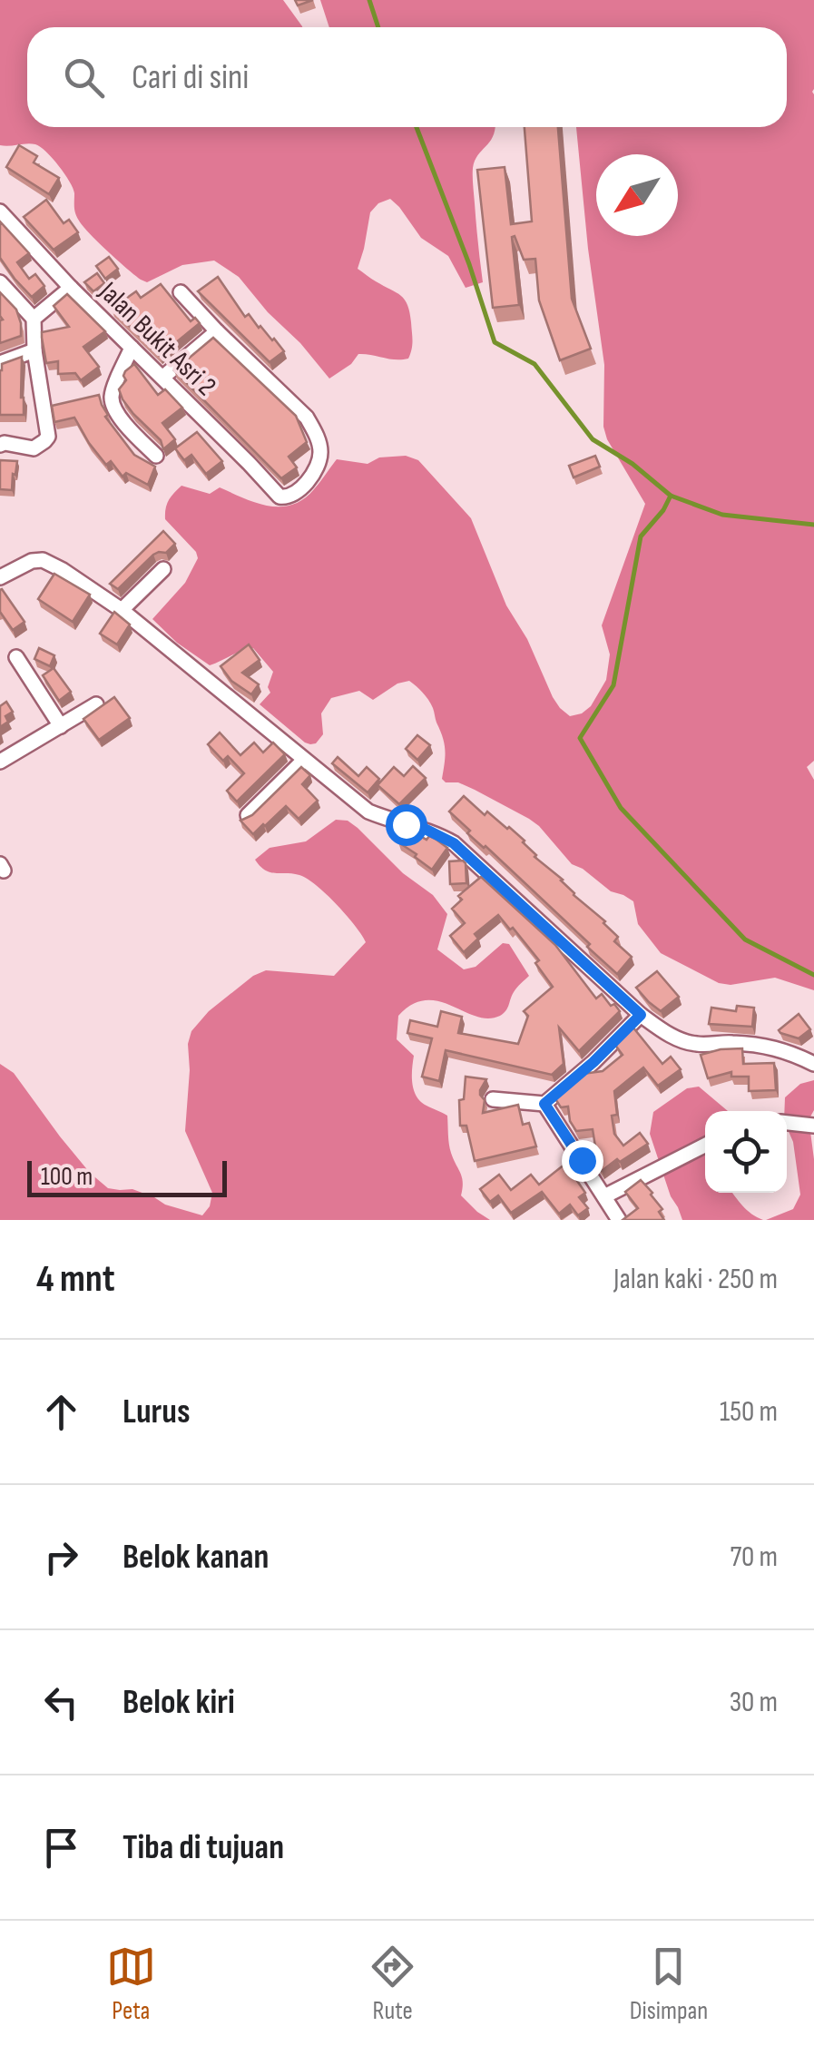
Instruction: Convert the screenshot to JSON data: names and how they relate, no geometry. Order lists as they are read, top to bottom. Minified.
{"streets":{"street":["Jalan Bukit Asri 2"]},"scale_bar":"100 m","north":"bottom left","page":{"search":"Cari di sini","scale":"100 m","heading":["4 mnt","Jalan kaki · 250 m"],"list":[["Lurus","150 m"],["Belok kanan","70 m"],["Belok kiri","30 m"],"Tiba di tujuan"],"nav":["Peta","Rute","Disimpan"]}}
